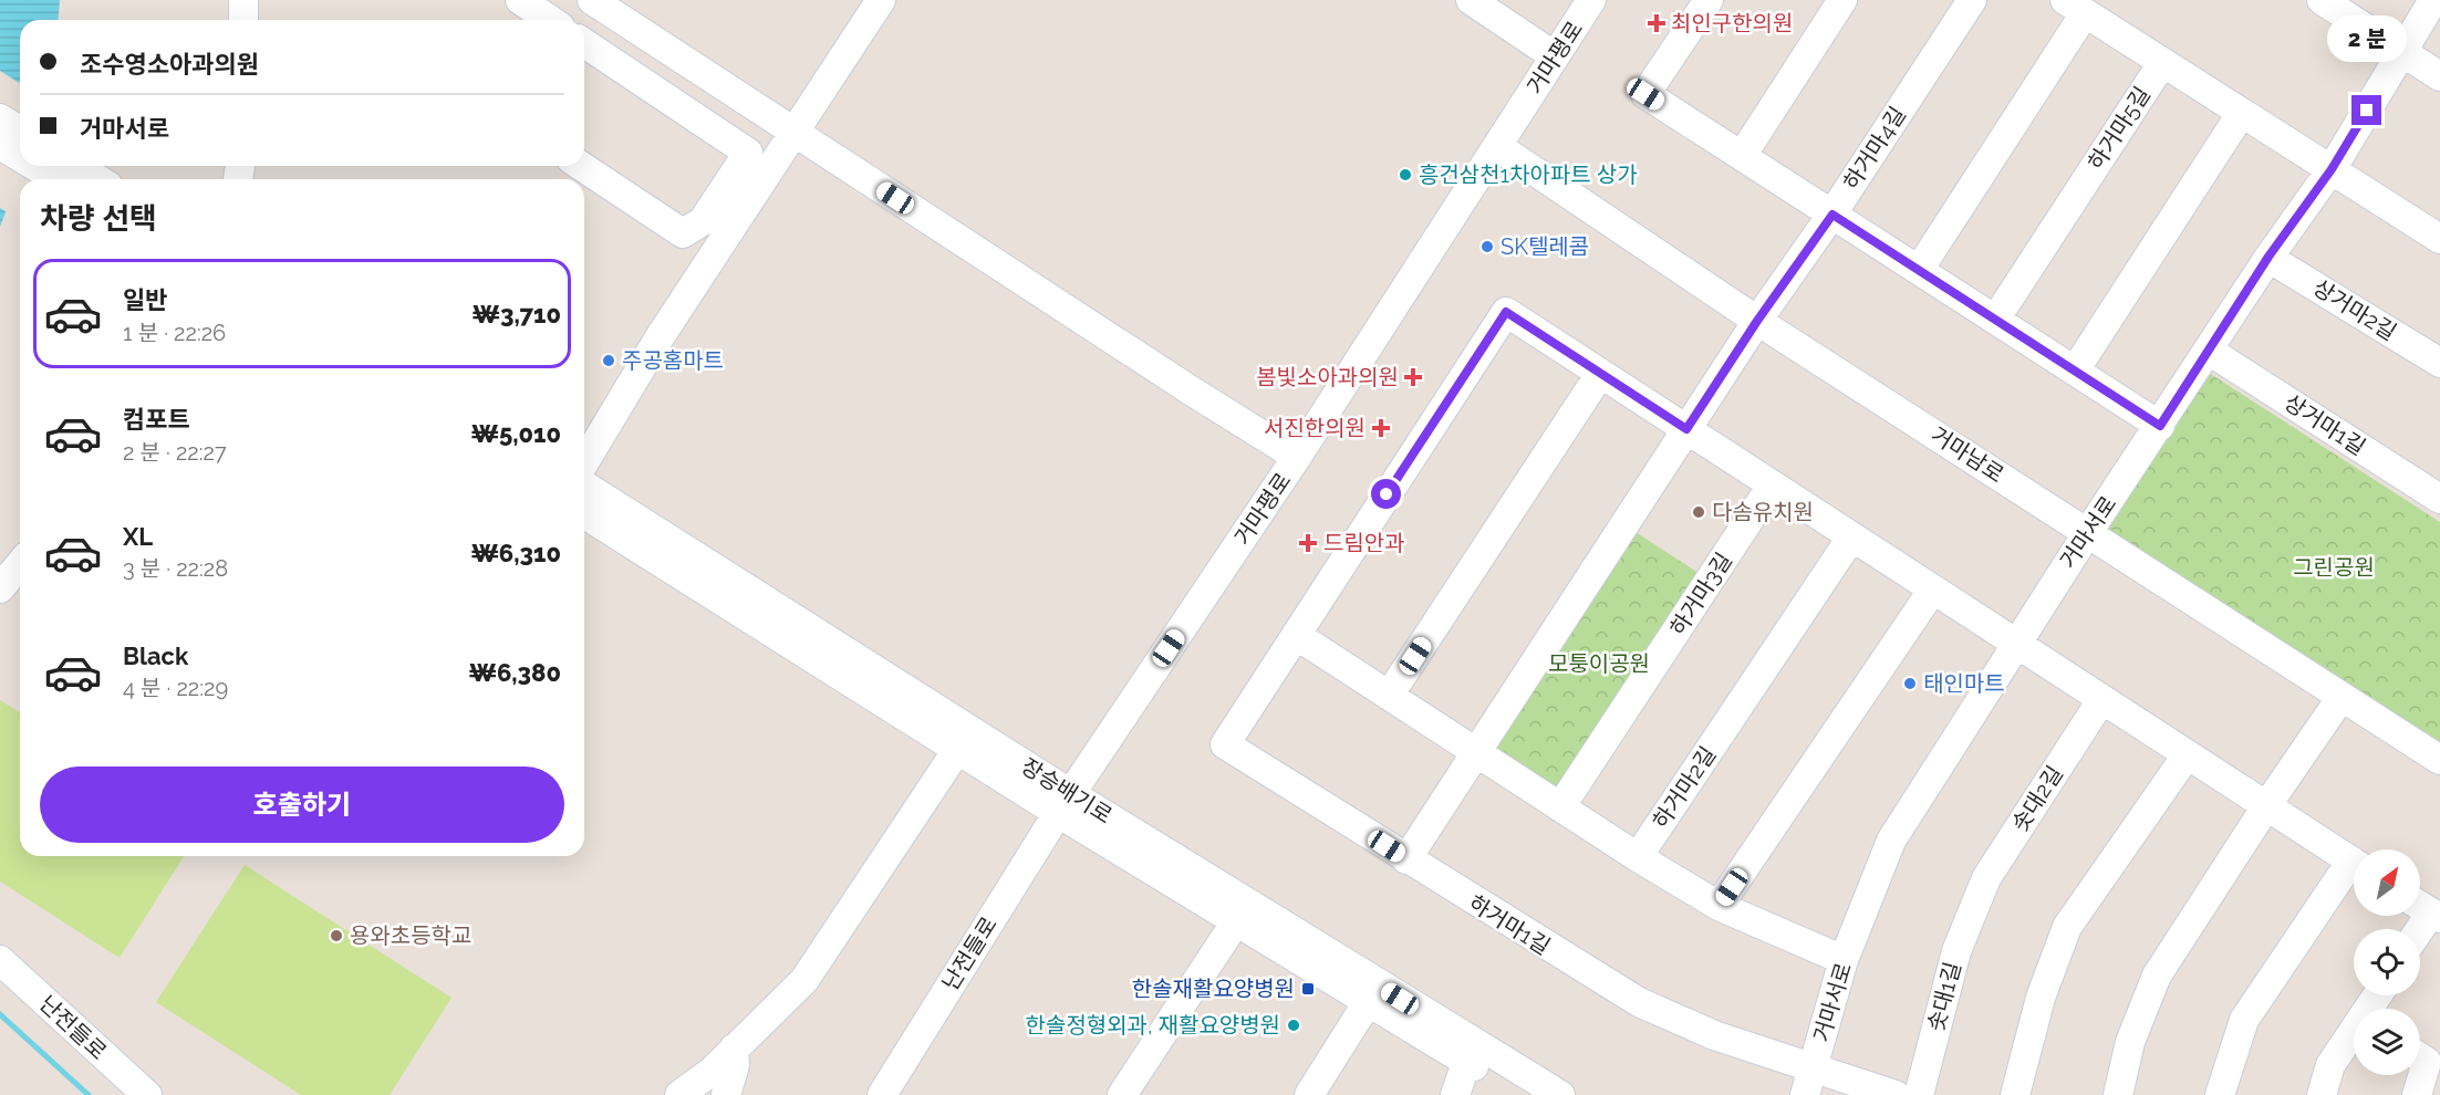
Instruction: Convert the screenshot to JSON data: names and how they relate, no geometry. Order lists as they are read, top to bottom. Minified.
{"streets":{"street":["거마평로","하거마5길","하거마4길","상거마2길","상거마1길","거마남로","거마서로","하거마3길","하거마2길","장승배기로","솟대2길","하거마1길","난전들로","솟대1길"]},"crossings":[["거마평로","거마남로"],["거마평로","장승배기로"],["거마평로","난전들로"],["하거마5길","하거마4길"],["하거마5길","거마서로"],["하거마4길","거마남로"],["하거마4길","거마서로"],["상거마2길","거마서로"],["상거마1길","거마서로"],["거마남로","거마서로"],["거마서로","하거마1길"],["장승배기로","난전들로"],["솟대2길","솟대1길"]],"parks":["그린공원","모퉁이공원"],"places":{"health":["최인구한의원","봄빛소아과의원","서진한의원","드림안과"],"other":["흥건삼천1차아파트 상가","SK텔레콤","주공홈마트","다솜유치원","태인마트","용와초등학교","한솔정형외과, 재활요양병원"],"transit":["한솔재활요양병원"]},"north":"top right","page":{"bubble":"2 분","banner":["조수영소아과의원","거마서로"],"heading":"차량 선택","list":[{"name":"일반","note":"1 분 · 22:26","value":"₩3,710"},{"name":"컴포트","note":"2 분 · 22:27","value":"₩5,010"},{"name":"XL","note":"3 분 · 22:28","value":"₩6,310"},{"name":"Black","note":"4 분 · 22:29","value":"₩6,380"}],"buttons":"호출하기"}}
